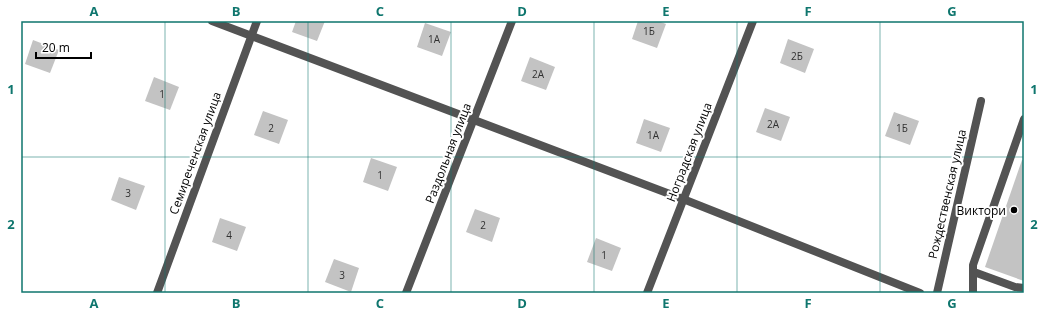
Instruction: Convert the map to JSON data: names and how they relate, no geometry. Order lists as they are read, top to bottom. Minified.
{"streets":{"street":["Ноградская улица","Семиреченская улица","Раздольная улица","Рождественская улица"]},"places":["Виктори"],"house_numbers":["1Б","1А","2Б","2А","1","2А","2","1Б","1А","1","3","2","4","1","3"],"scale_bar":"20 m","grid":{"columns":["A","B","C","D","E","F","G"],"rows":["1","2"]}}
